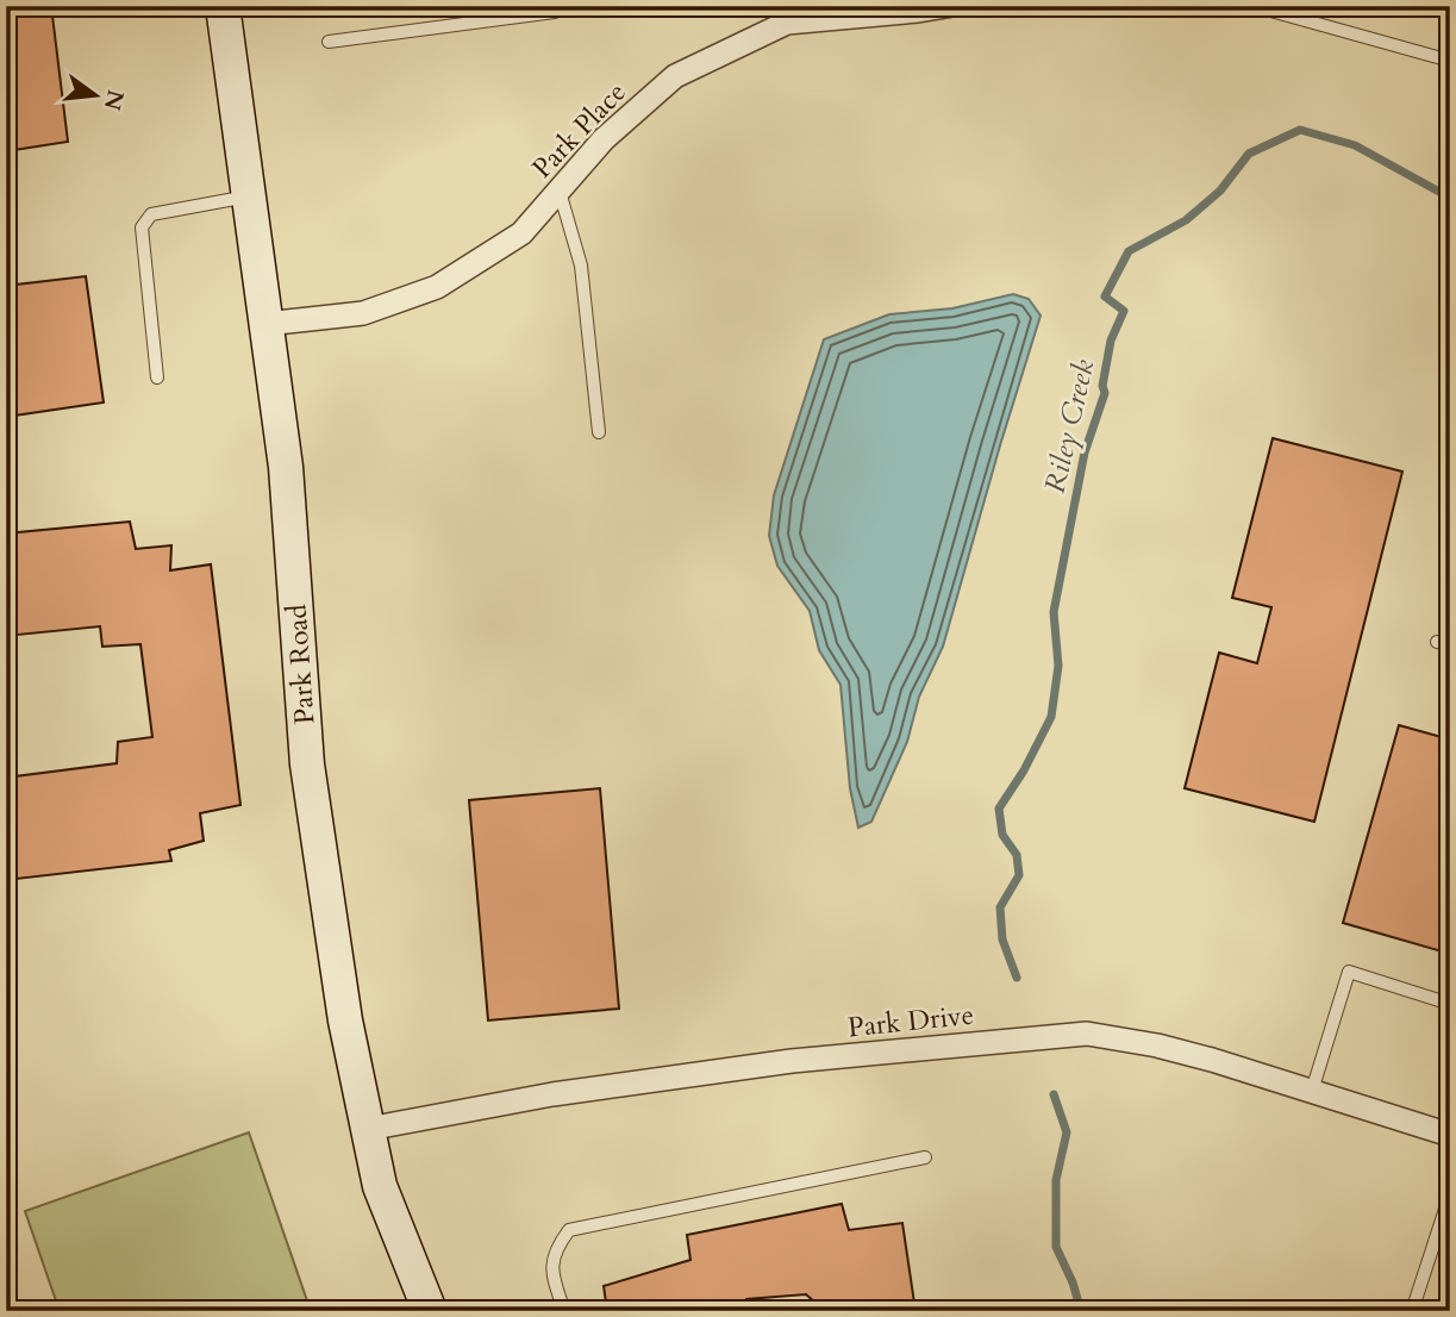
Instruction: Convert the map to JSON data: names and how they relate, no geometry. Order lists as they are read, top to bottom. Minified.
{"streets":{"street":["Park Place","Park Road","Park Drive"]},"crossings":[["Park Place","Park Road"],["Park Road","Park Drive"]],"water":["Riley Creek"],"north":"right"}
